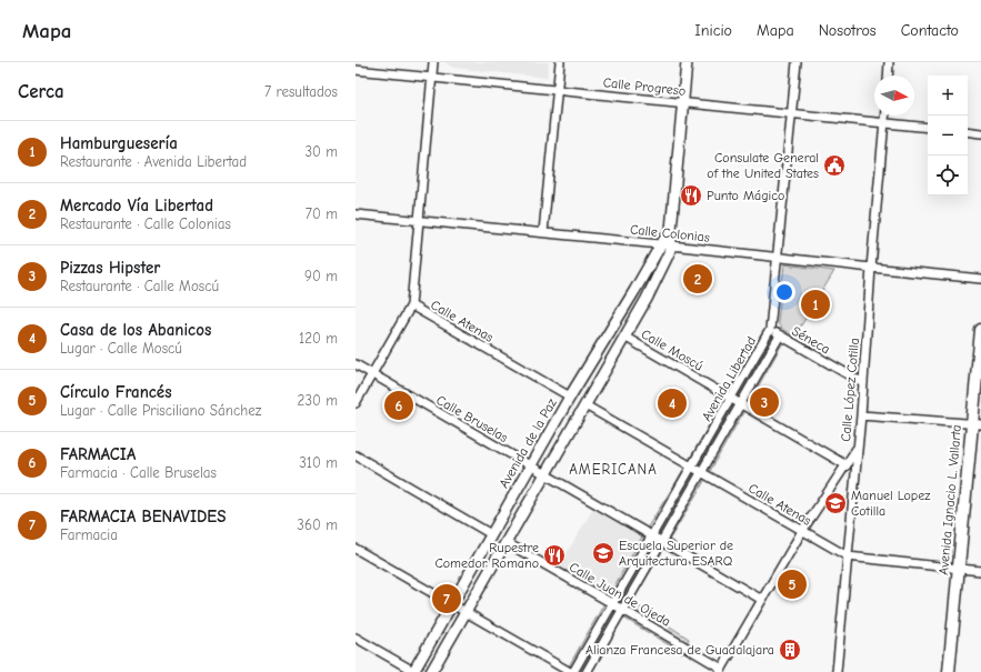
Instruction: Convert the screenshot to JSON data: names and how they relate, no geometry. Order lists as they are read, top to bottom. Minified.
{"streets":{"main road":["Avenida Ignacio L. Vallarta"],"street":["Calle Progreso","Calle Colonias","Calle Atenas","Séneca","Calle Moscú","Avenida Libertad","Calle López Cotilla","Calle Bruselas","Avenida de la Paz","Calle Juan de Ojeda"]},"crossings":[["Calle Progreso","Avenida Libertad"],["Calle Progreso","Calle López Cotilla"],["Calle Progreso","Avenida de la Paz"],["Calle Colonias","Avenida Libertad"],["Calle Colonias","Calle López Cotilla"],["Calle Colonias","Avenida de la Paz"],["Calle Atenas","Avenida Libertad"],["Calle Atenas","Calle López Cotilla"],["Calle Atenas","Avenida de la Paz"],["Calle Atenas","Avenida Ignacio L. Vallarta"],["Séneca","Avenida Libertad"],["Séneca","Calle López Cotilla"],["Calle Moscú","Avenida Libertad"],["Calle Moscú","Avenida de la Paz"],["Avenida Libertad","Calle Bruselas"],["Avenida Libertad","Calle Juan de Ojeda"],["Calle Bruselas","Avenida de la Paz"],["Avenida de la Paz","Calle Juan de Ojeda"]],"districts":["AMERICANA"],"places":{"public building":["Consulate General of the United States"],"restaurant":["Punto Mágico","Rupestre Comedor Romano"],"school or university":["Manuel Lopez Cotilla","Escuela Superior de Arquitectura ESARQ"],"building":["Alianza Francesa de Guadalajara"]},"north":"right","page":{"header":"Mapa","nav":["Inicio","Mapa","Nosotros","Contacto"],"heading":["Cerca","7 resultados"],"map_buttons":["+","−"],"list":[{"mark":"1","name":"Hamburguesería","note":"Restaurante · Avenida Libertad","value":"30 m"},{"mark":"2","name":"Mercado Vía Libertad","note":"Restaurante · Calle Colonias","value":"70 m"},{"mark":"3","name":"Pizzas Hipster","note":"Restaurante · Calle Moscú","value":"90 m"},{"mark":"4","name":"Casa de los Abanicos","note":"Lugar · Calle Moscú","value":"120 m"},{"mark":"5","name":"Círculo Francés","note":"Lugar · Calle Prisciliano Sánchez","value":"230 m"},{"mark":"6","name":"FARMACIA","note":"Farmacia · Calle Bruselas","value":"310 m"},{"mark":"7","name":"FARMACIA BENAVIDES","note":"Farmacia","value":"360 m"}],"pins":["2","1","3","4","6","5","7"]}}
